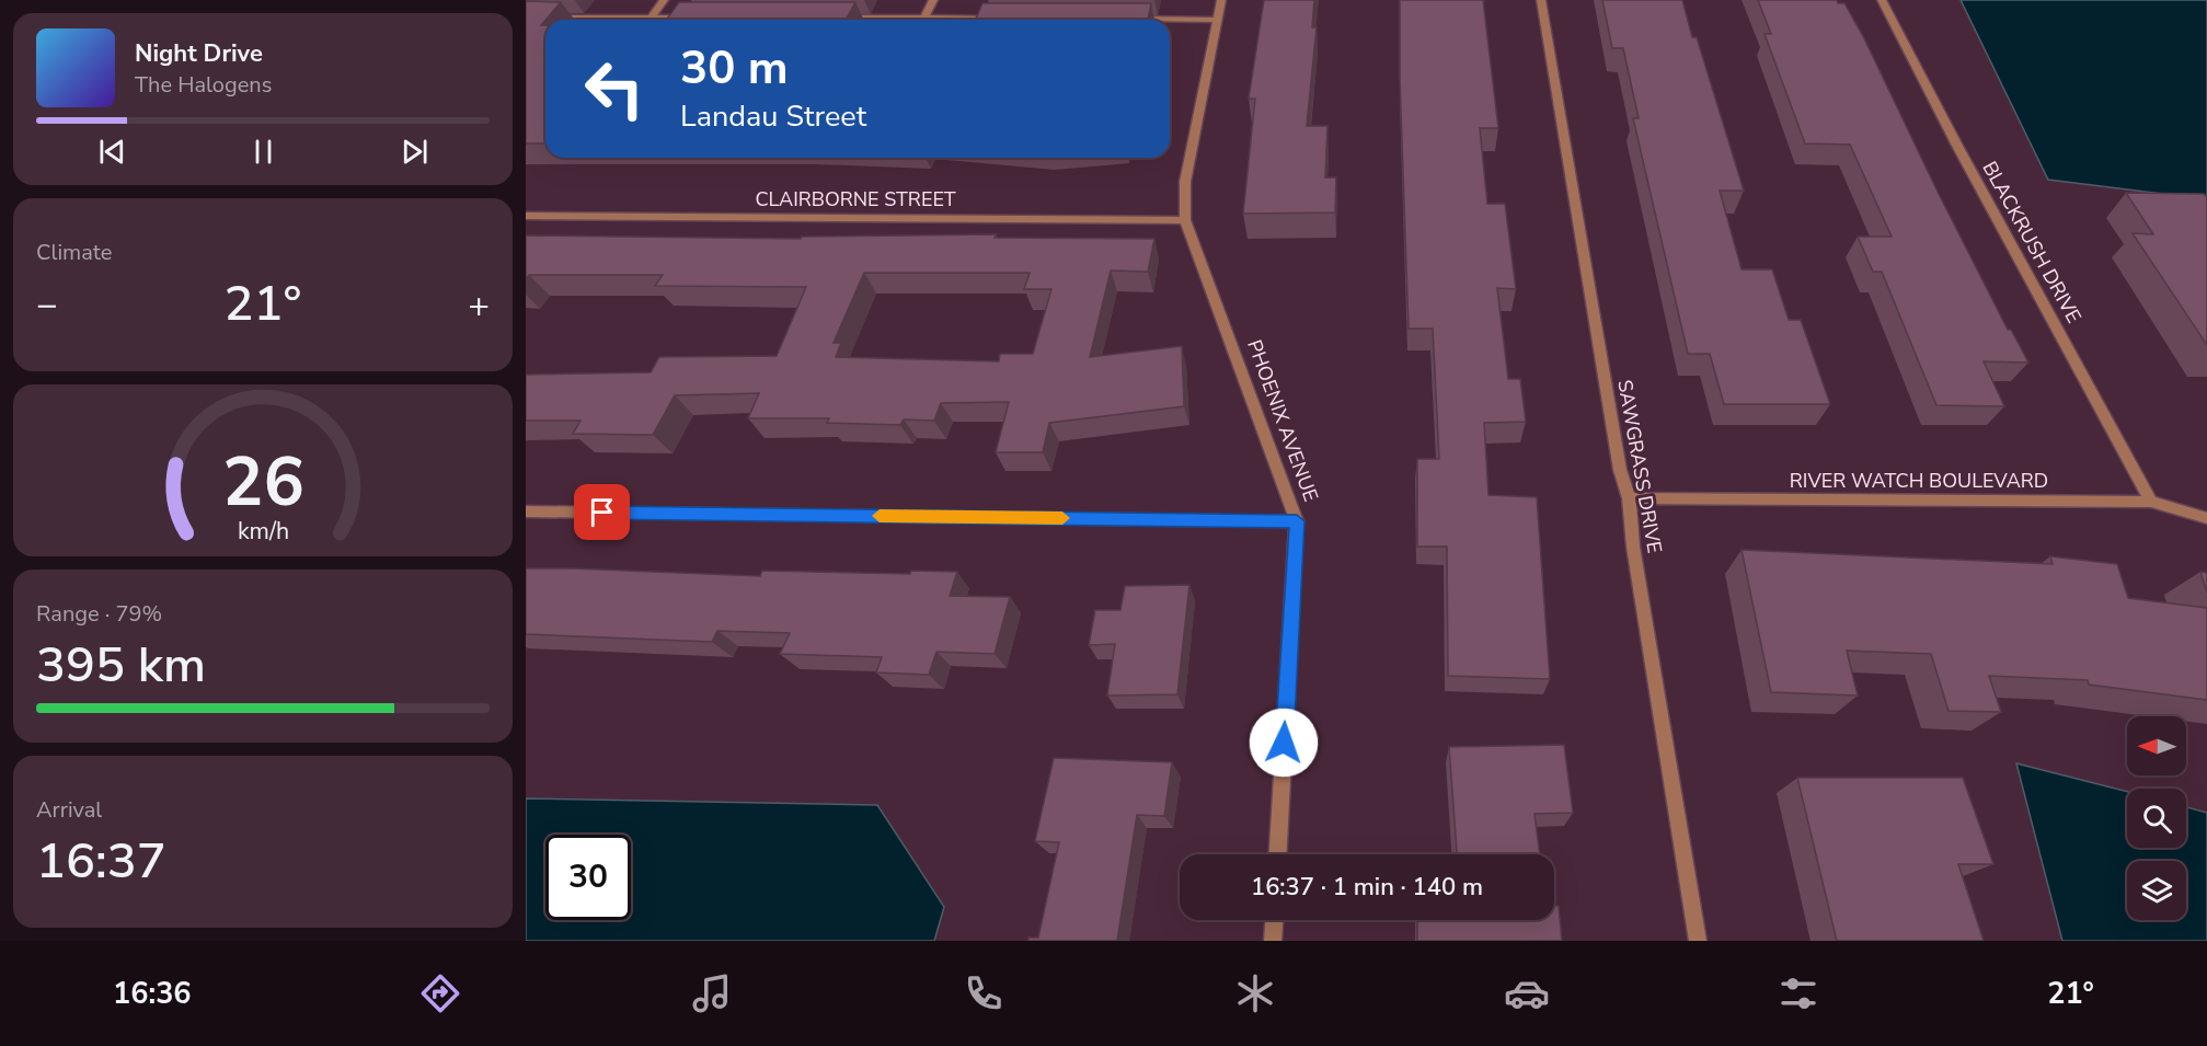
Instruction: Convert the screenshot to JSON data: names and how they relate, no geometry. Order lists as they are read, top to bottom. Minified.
{"streets":{"street":["CLAIRBORNE STREET","BLACKRUSH DRIVE","PHOENIX AVENUE","SAWGRASS DRIVE","RIVER WATCH BOULEVARD"]},"crossings":[["CLAIRBORNE STREET","PHOENIX AVENUE"],["BLACKRUSH DRIVE","RIVER WATCH BOULEVARD"],["SAWGRASS DRIVE","RIVER WATCH BOULEVARD"]],"north":"left","page":{"turn":["30 m","Landau Street"],"song":["Night Drive","The Halogens"],"tile":["Climate",["Range · 79%","395 km"],["Arrival","16:37"]],"heat":["−","21°","+"],"limit":"30","trip":"16:37 · 1 min · 140 m","tabs":["16:36","21°"],"gauge":["26","km/h"]}}
